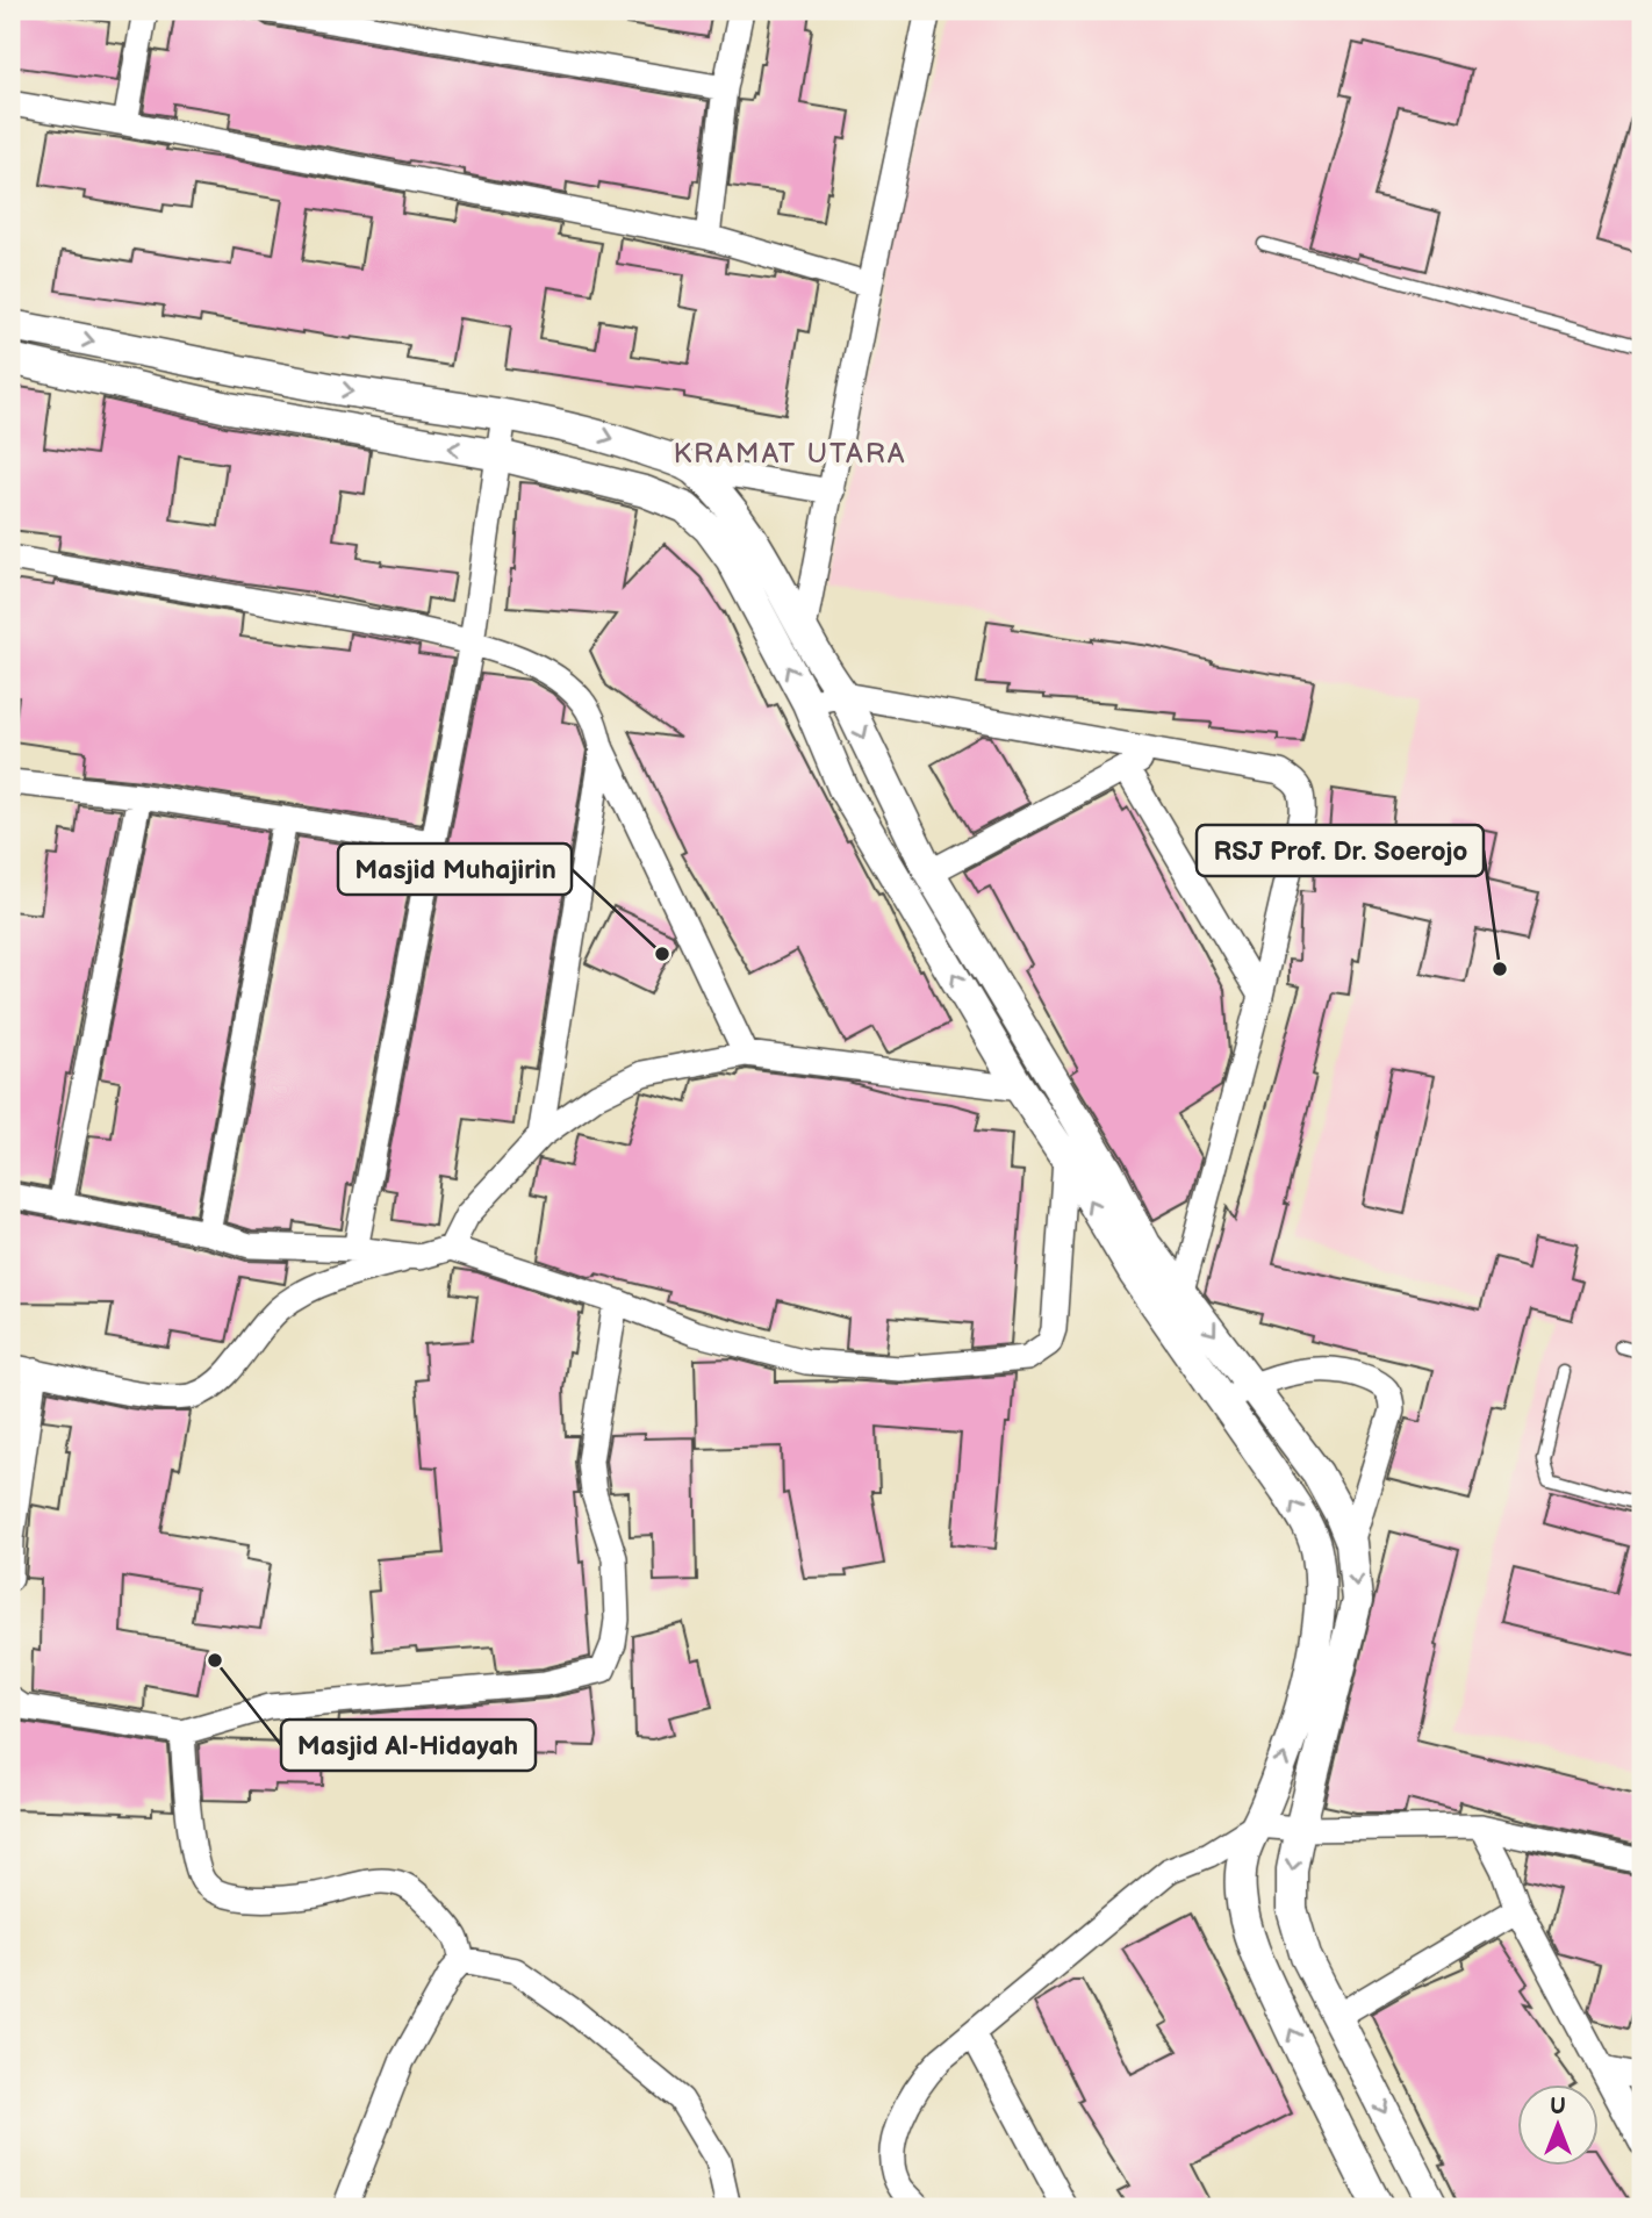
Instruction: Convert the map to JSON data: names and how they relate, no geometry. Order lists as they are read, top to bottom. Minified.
{"districts":["KRAMAT UTARA"],"places":["Masjid Muhajirin","RSJ Prof. Dr. Soerojo","Masjid Al-Hidayah"],"north":"top"}
